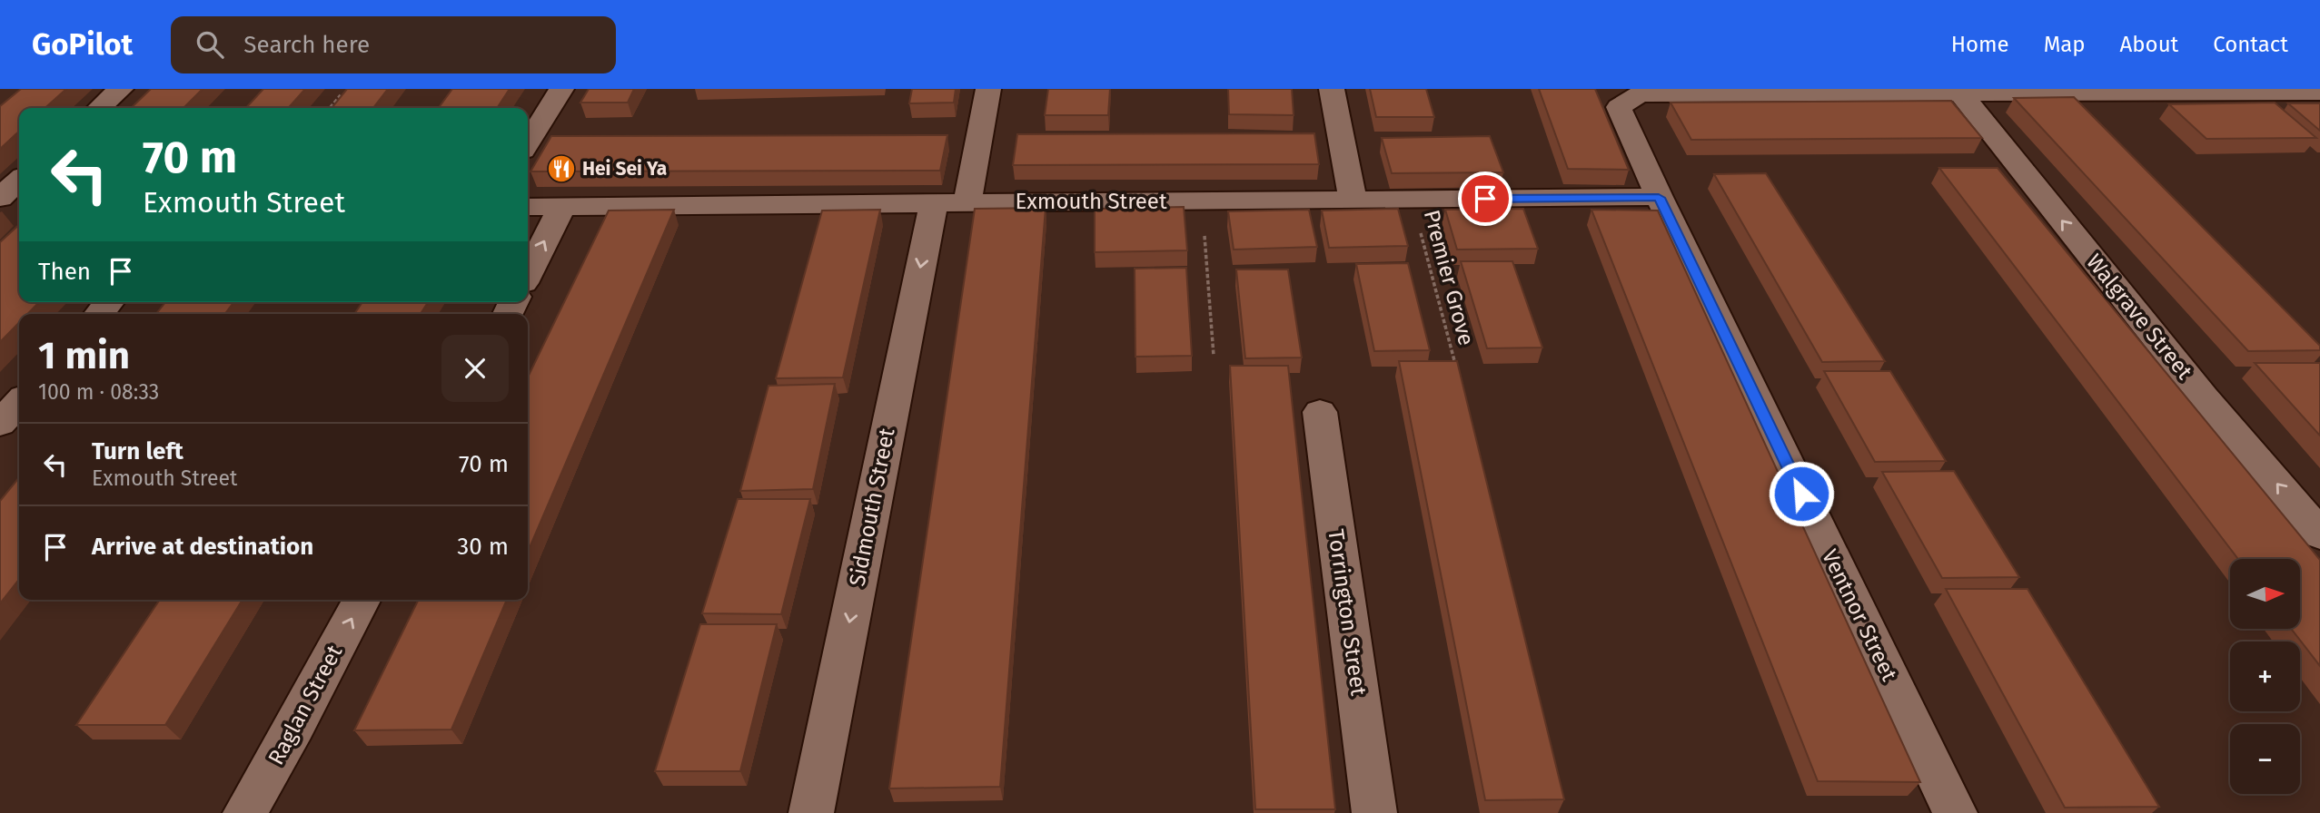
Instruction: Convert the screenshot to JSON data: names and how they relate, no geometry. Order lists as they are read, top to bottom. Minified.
{"streets":{"street":["Exmouth Street","Walgrave Street","Sidmouth Street","Torrington Street","Ventnor Street","Raglan Street"],"path":["Premier Grove"]},"crossings":[["Exmouth Street","Premier Grove"],["Exmouth Street","Sidmouth Street"],["Exmouth Street","Ventnor Street"],["Walgrave Street","Ventnor Street"]],"one_way":["Walgrave Street","Sidmouth Street","Raglan Street"],"places":{"restaurant":["Hei Sei Ya"]},"north":"right","page":{"header":"GoPilot","search":"Search here","nav":["Home","Map","About","Contact"],"turn":["70 m","Exmouth Street"],"then":"Then","heading":["1 min","100 m · 08:33"],"list":[{"name":"Turn left","note":"Exmouth Street","value":"70 m"},{"name":"Arrive at destination","value":"30 m"}],"map_buttons":["+","−"]}}
